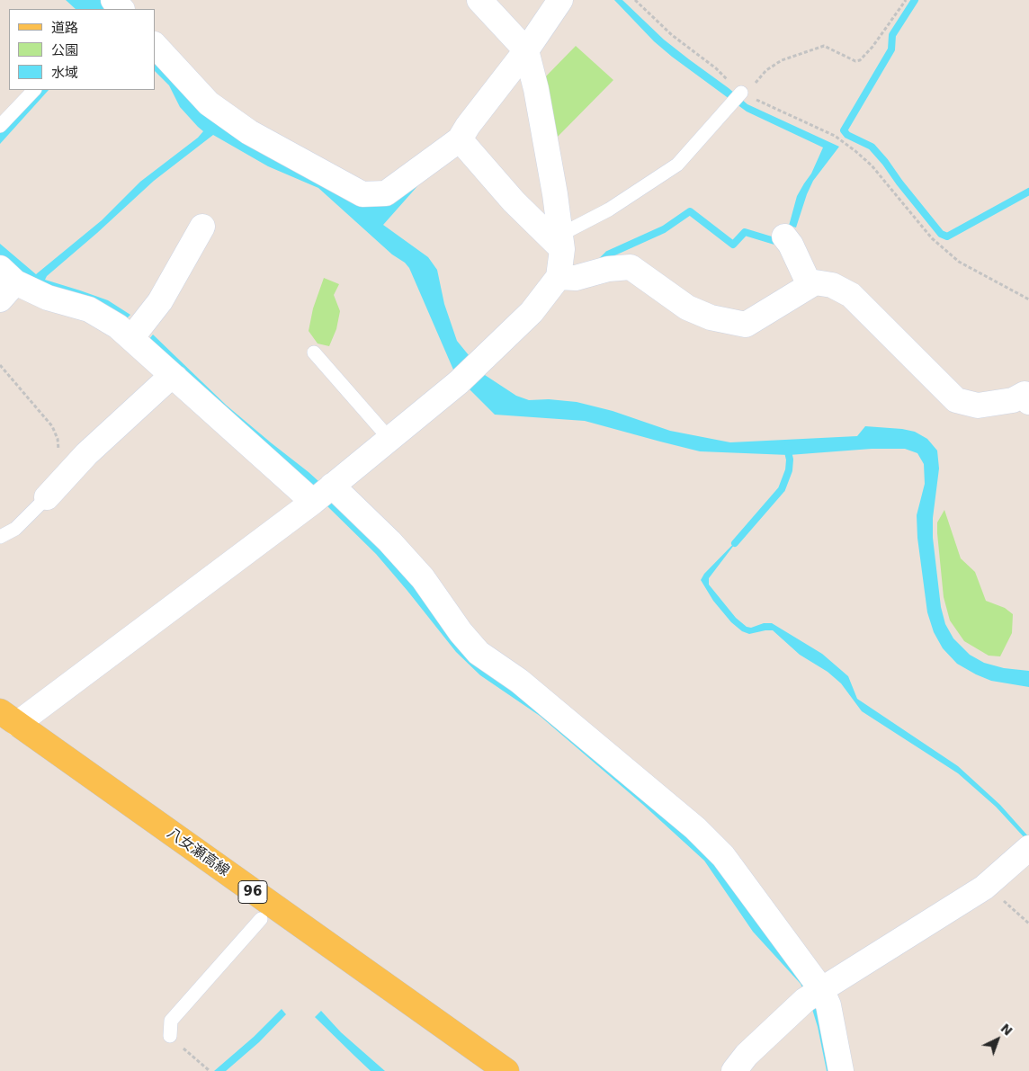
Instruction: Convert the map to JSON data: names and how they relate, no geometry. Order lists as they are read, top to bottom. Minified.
{"streets":{"main road":["八女瀬高線","96"]},"legend":["道路","公園","水域"],"north":"top right"}
